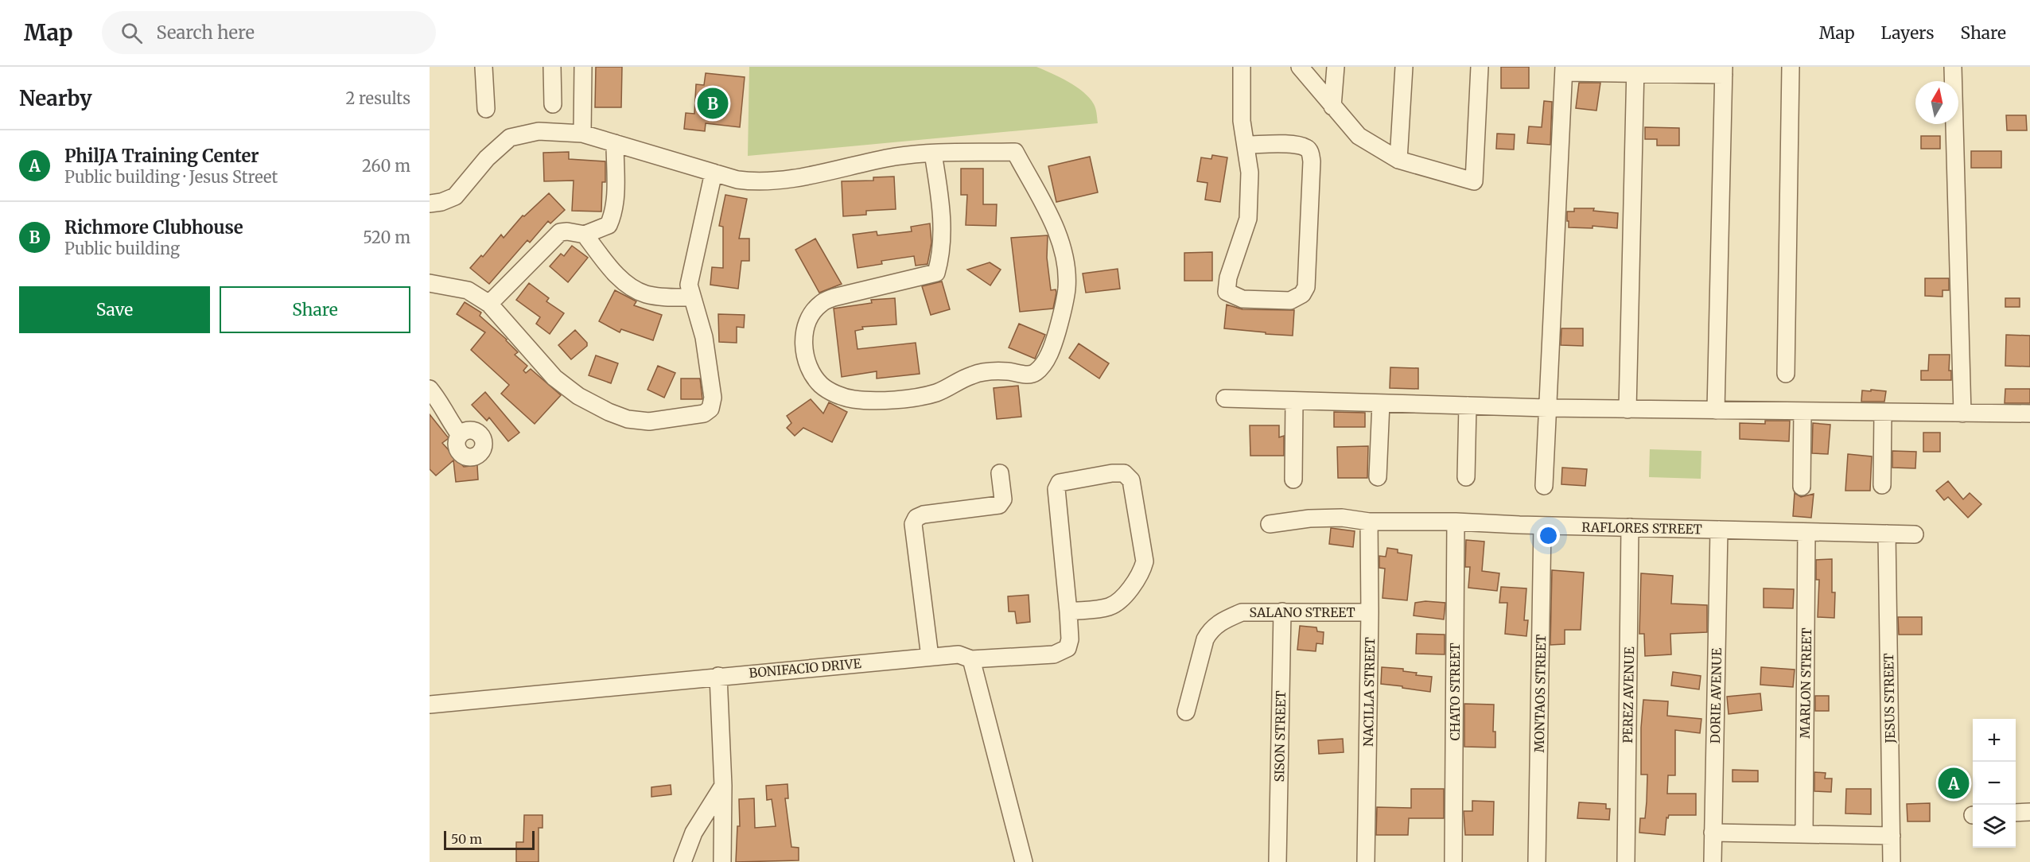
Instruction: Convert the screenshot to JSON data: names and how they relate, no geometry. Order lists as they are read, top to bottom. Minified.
{"streets":{"street":["RAFLORES STREET","SALANO STREET","BONIFACIO DRIVE","MARLON STREET","NACILLA STREET","CHATO STREET","MONTAOS STREET","PEREZ AVENUE","DORIE AVENUE","JESUS STREET","SISON STREET"]},"crossings":[["RAFLORES STREET","MARLON STREET"],["RAFLORES STREET","NACILLA STREET"],["RAFLORES STREET","CHATO STREET"],["RAFLORES STREET","MONTAOS STREET"],["RAFLORES STREET","PEREZ AVENUE"],["RAFLORES STREET","DORIE AVENUE"],["RAFLORES STREET","JESUS STREET"],["SALANO STREET","NACILLA STREET"],["SALANO STREET","SISON STREET"]],"scale_bar":"50 m","north":"top","page":{"header":"Map","search":"Search here","nav":["Map","Layers","Share"],"heading":["Nearby","2 results"],"pins":["B","A"],"list":[{"mark":"A","name":"PhilJA Training Center","note":"Public building · Jesus Street","value":"260 m"},{"mark":"B","name":"Richmore Clubhouse","note":"Public building","value":"520 m"}],"buttons":["Save","Share"],"map_buttons":["+","−"],"scale":"50 m"}}
